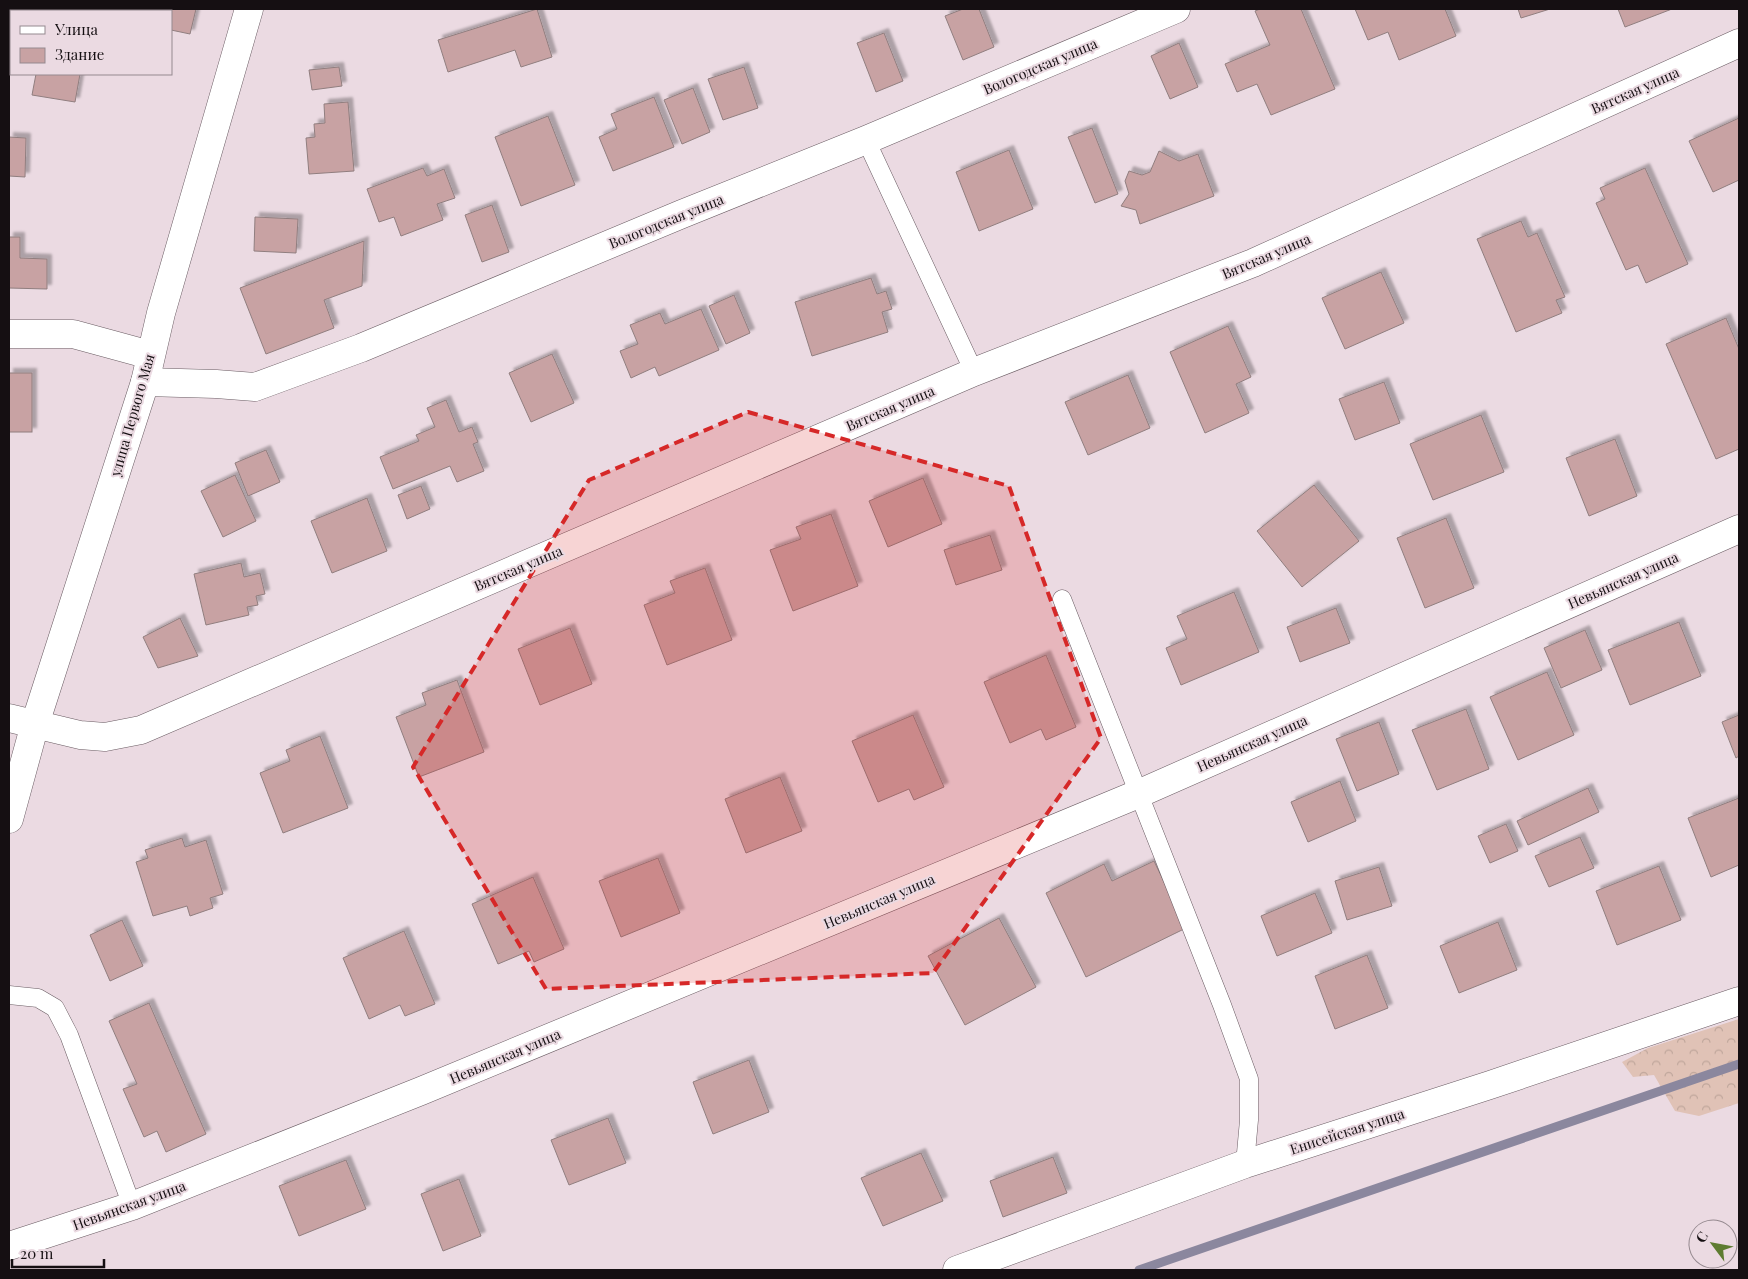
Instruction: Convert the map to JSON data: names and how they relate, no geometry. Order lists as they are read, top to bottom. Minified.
{"streets":{"street":["Вологодская улица","Вятская улица","улица Первого Мая","Невьянская улица","Енисейская улица"]},"crossings":[["Вологодская улица","улица Первого Мая"],["Вятская улица","улица Первого Мая"]],"legend":["Улица","Здание"],"scale_bar":"20 m","north":"top left"}
